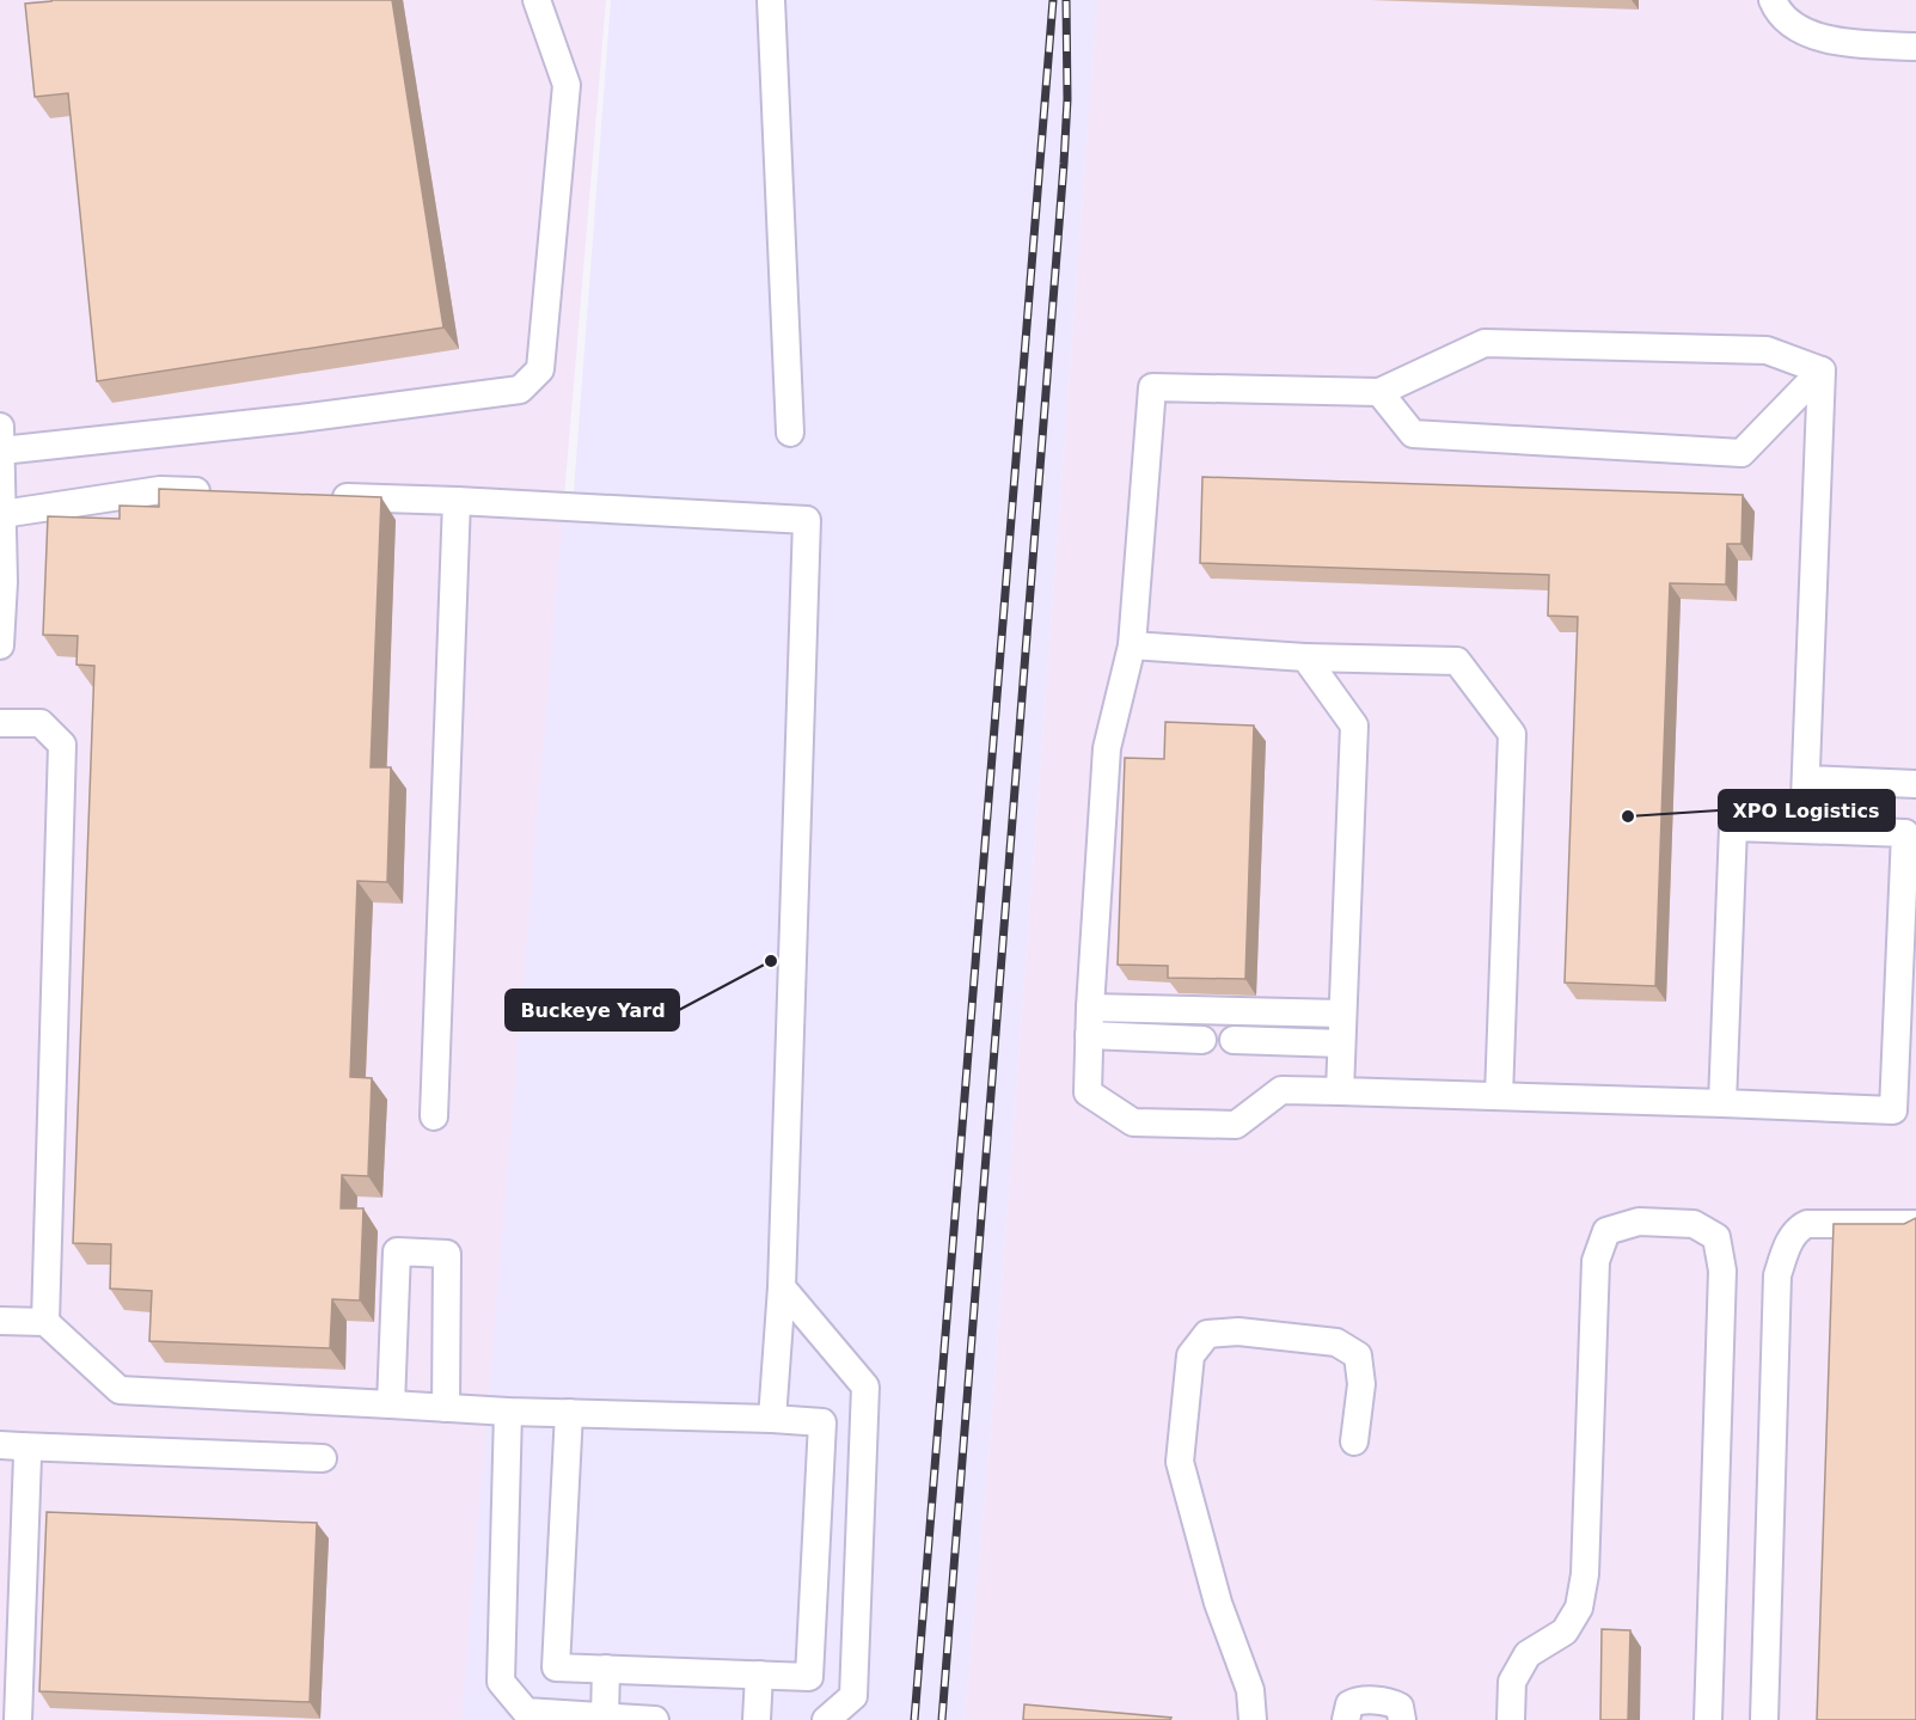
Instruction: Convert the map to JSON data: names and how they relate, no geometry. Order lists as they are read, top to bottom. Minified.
{"places":["XPO Logistics","Buckeye Yard"]}
